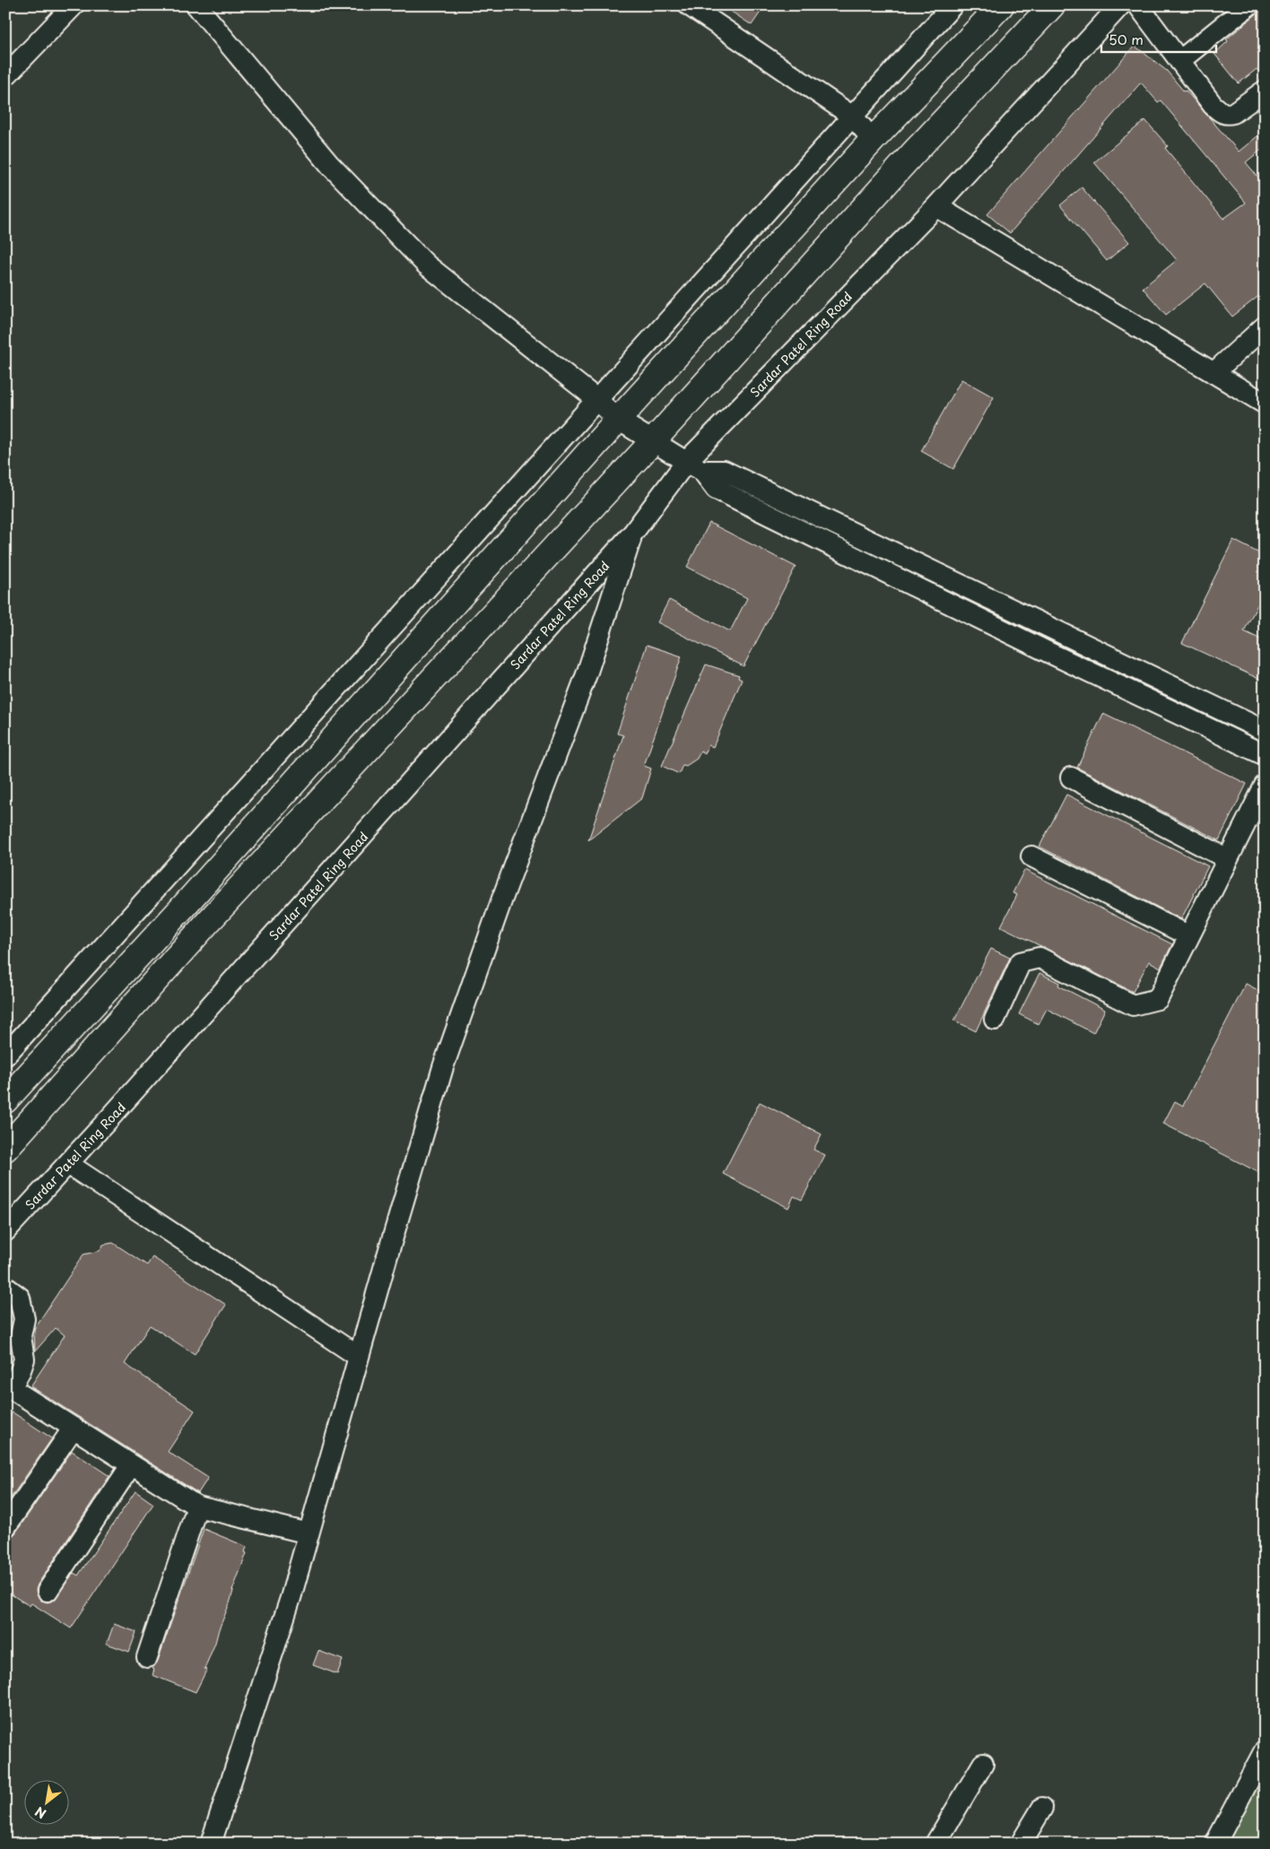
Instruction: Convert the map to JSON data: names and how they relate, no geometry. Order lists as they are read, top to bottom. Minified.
{"streets":{"street":["Sardar Patel Ring Road"]},"scale_bar":"50 m","north":"bottom left"}
